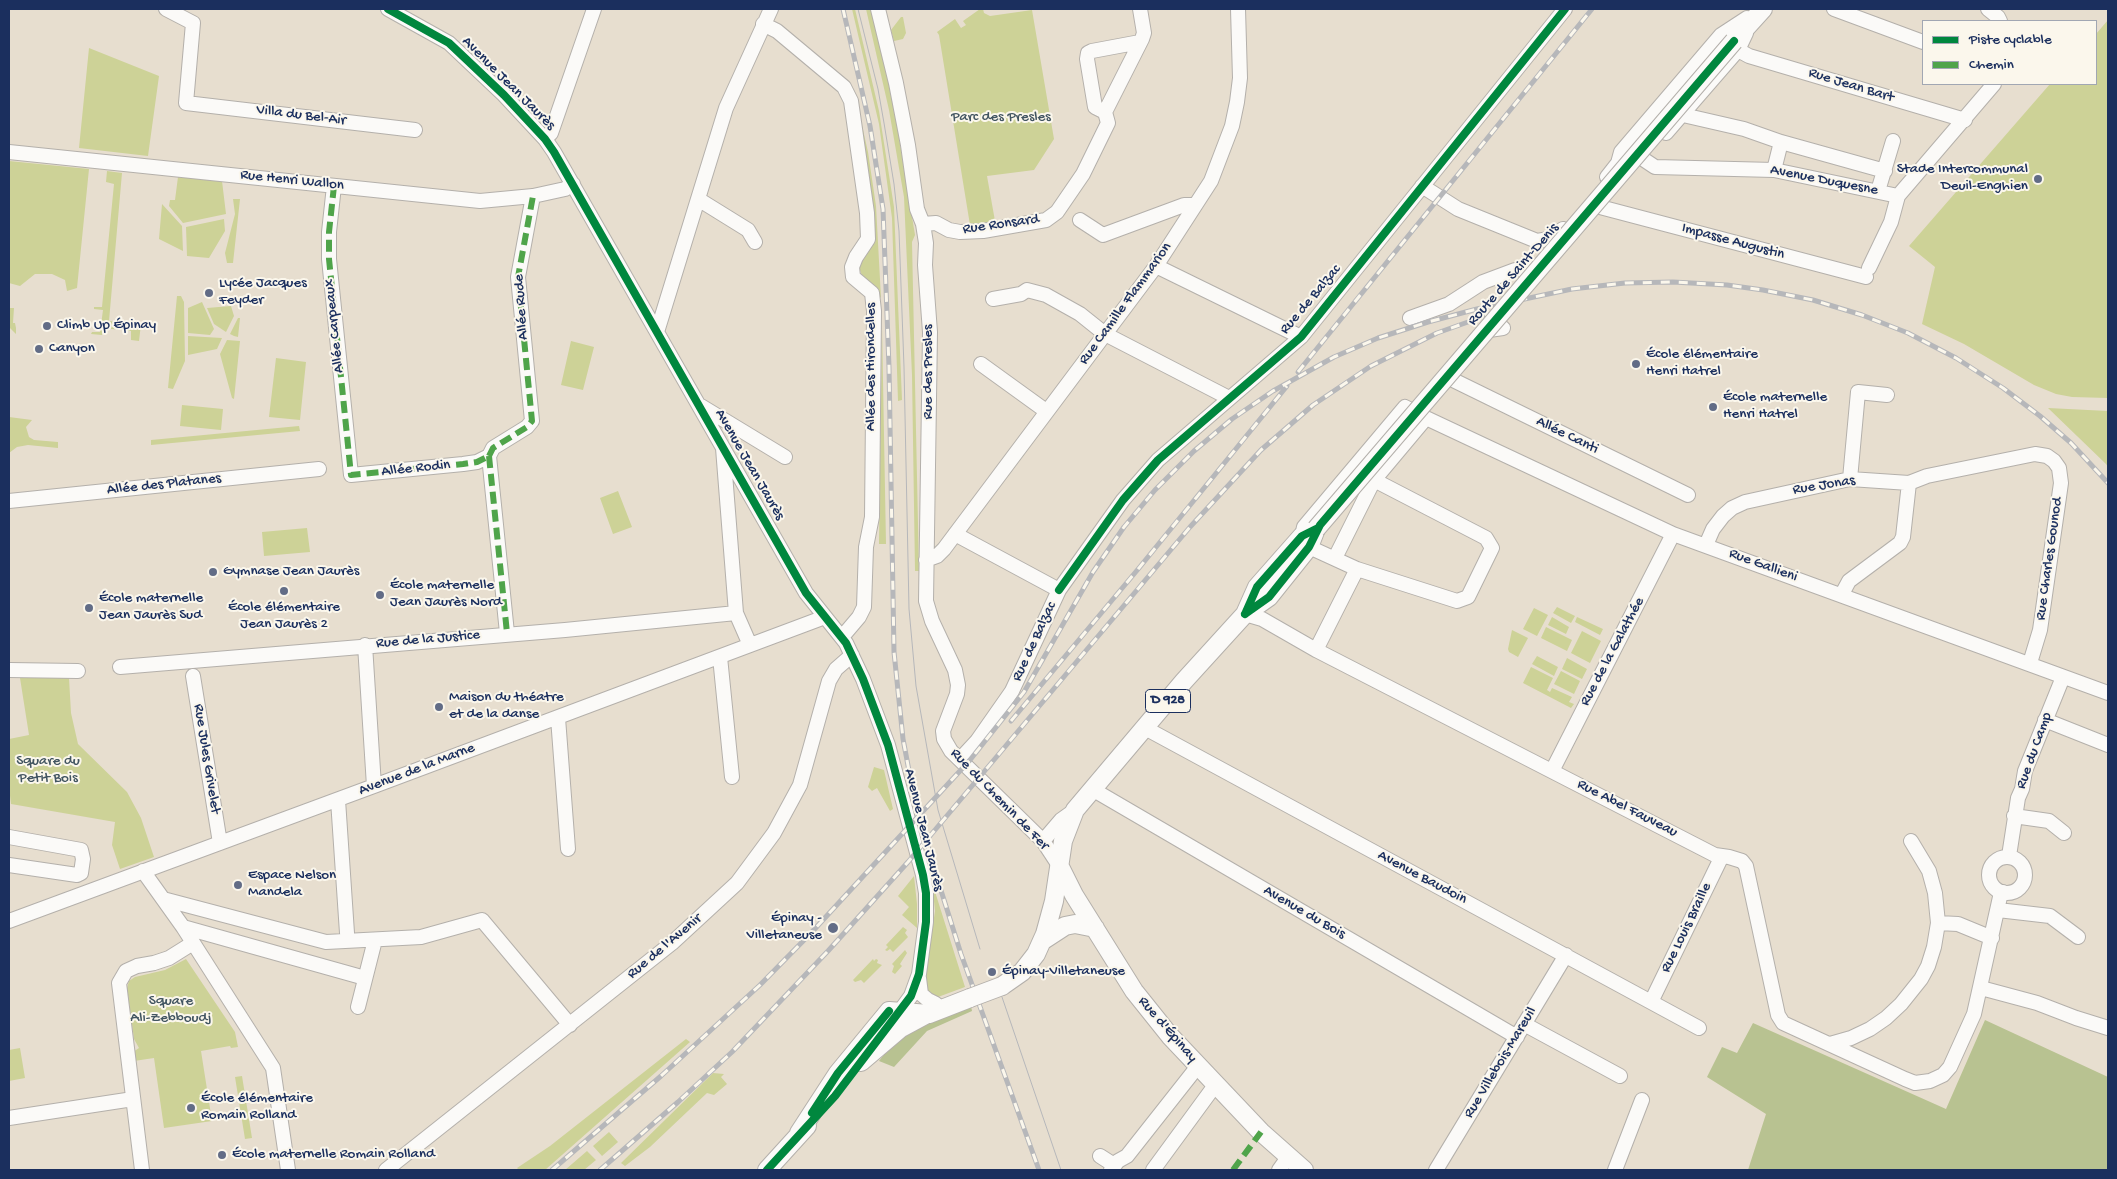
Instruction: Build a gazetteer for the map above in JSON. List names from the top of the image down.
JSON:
{
  "streets": {
    "main road": ["Route de Saint-Denis", "D 928", "Rue d'Épinay"],
    "street": [
      "Avenue Jean Jaurès",
      "Rue Jean Bart",
      "Villa du Bel-Air",
      "Rue Henri Wallon",
      "Avenue Duquesne",
      "Rue Ronsard",
      "Impasse Augustin",
      "Rue de Balzac",
      "Rue Camille Flammarion",
      "Allée Rude",
      "Allée Carpeaux",
      "Allée des Hirondelles",
      "Rue des Presles",
      "Allée Canti",
      "Allée Rodin",
      "Allée des Platanes",
      "Rue Jonas",
      "Rue Charles Gounod",
      "Rue Gallieni",
      "Rue de la Justice",
      "Rue de la Galathée",
      "Rue du Camp",
      "Rue Jules Grivelet",
      "Avenue de la Marne",
      "Rue du Chemin de Fer",
      "Rue Abel Fauveau",
      "Avenue Baudoin",
      "Avenue du Bois",
      "Rue Louis Braille",
      "Rue de l'Avenir",
      "Rue Villebois-Mareuil"
    ]
  },
  "crossings": [
    ["Avenue Jean Jaurès", "Rue Henri Wallon"],
    ["Avenue Jean Jaurès", "Allée des Hirondelles"],
    ["Avenue Jean Jaurès", "D 928"],
    ["Avenue Jean Jaurès", "Avenue de la Marne"],
    ["Avenue Jean Jaurès", "Rue de l'Avenir"],
    ["Rue Jean Bart", "Route de Saint-Denis"],
    ["Rue Henri Wallon", "Allée Rude"],
    ["Rue Henri Wallon", "Allée Carpeaux"],
    ["Avenue Duquesne", "Impasse Augustin"],
    ["Avenue Duquesne", "Route de Saint-Denis"],
    ["Rue Ronsard", "Rue des Presles"],
    ["Impasse Augustin", "Route de Saint-Denis"],
    ["Route de Saint-Denis", "Allée Canti"],
    ["Route de Saint-Denis", "Rue Gallieni"],
    ["Route de Saint-Denis", "D 928"],
    ["Route de Saint-Denis", "Rue du Chemin de Fer"],
    ["Route de Saint-Denis", "Rue Abel Fauveau"],
    ["Route de Saint-Denis", "Avenue Baudoin"],
    ["Route de Saint-Denis", "Avenue du Bois"],
    ["Route de Saint-Denis", "Rue d'Épinay"],
    ["Rue de Balzac", "Rue du Chemin de Fer"],
    ["Rue Camille Flammarion", "Rue des Presles"],
    ["Allée Rude", "Allée Rodin"],
    ["Allée Carpeaux", "Allée Rodin"],
    ["Rue des Presles", "Rue du Chemin de Fer"],
    ["Rue Jonas", "Rue Charles Gounod"],
    ["Rue Jonas", "Rue Gallieni"],
    ["Rue Charles Gounod", "Rue Gallieni"],
    ["Rue Gallieni", "Rue de la Galathée"],
    ["Rue Gallieni", "Rue du Camp"],
    ["Rue de la Galathée", "Rue Abel Fauveau"],
    ["D 928", "Rue du Chemin de Fer"],
    ["D 928", "Rue d'Épinay"],
    ["Rue Jules Grivelet", "Avenue de la Marne"],
    ["Rue du Chemin de Fer", "Rue d'Épinay"],
    ["Rue Abel Fauveau", "Rue Louis Braille"],
    ["Avenue Baudoin", "Rue Louis Braille"],
    ["Avenue Baudoin", "Rue Villebois-Mareuil"],
    ["Avenue du Bois", "Rue Villebois-Mareuil"]
  ],
  "parks": ["Parc des Presles", "Square du Petit Bois", "Square Ali-Zebboudj"],
  "places": [
    "Stade Intercommunal Deuil-Enghien",
    "Lycée Jacques Feyder",
    "Climb Up Épinay",
    "Canyon",
    "École élémentaire Henri Hatrel",
    "École maternelle Henri Hatrel",
    "Gymnase Jean Jaurès",
    "École élémentaire Jean Jaurès 2",
    "École maternelle Jean Jaurès Nord",
    "École maternelle Jean Jaurès Sud",
    "Maison du théatre et de la danse",
    "Espace Nelson Mandela",
    "Épinay - Villetaneuse",
    "Épinay-Villetaneuse",
    "École élémentaire Romain Rolland",
    "École maternelle Romain Rolland"
  ],
  "legend": ["Piste cyclable", "Chemin"]
}
